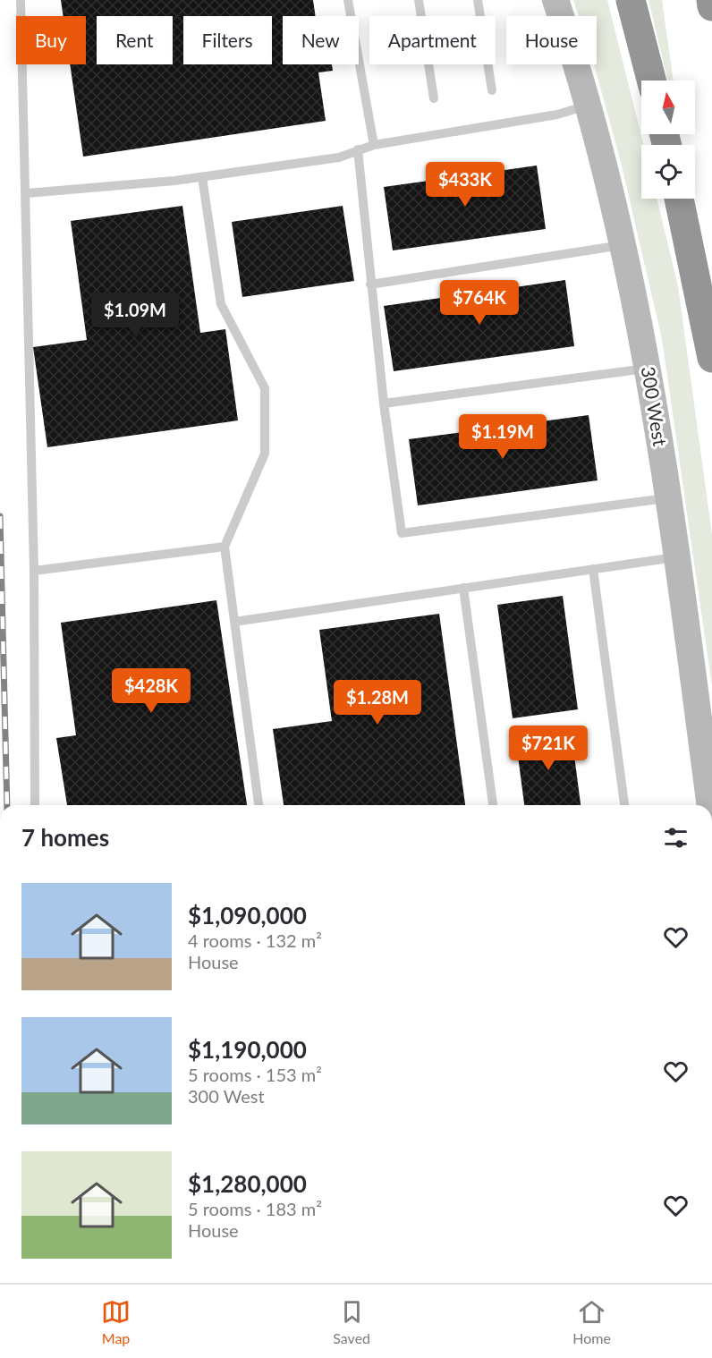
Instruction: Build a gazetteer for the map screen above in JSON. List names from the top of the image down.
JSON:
{
  "streets": {
    "street": ["300 West"]
  },
  "north": "top",
  "page": {
    "chip": [
      "Buy",
      "Rent",
      "Filters",
      "New",
      "Apartment",
      "House"
    ],
    "price": [
      "$433K",
      "$764K",
      "$1.09M",
      "$1.19M",
      "$428K",
      "$1.28M",
      "$721K"
    ],
    "heading": "7 homes",
    "list": [
      {
        "name": "$1,090,000",
        "note": "4 rooms · 132 m² · House"
      },
      {
        "name": "$1,190,000",
        "note": "5 rooms · 153 m² · 300 West"
      },
      {
        "name": "$1,280,000",
        "note": "5 rooms · 183 m² · House"
      }
    ],
    "tabs": ["Map", "Saved", "Home"]
  }
}
